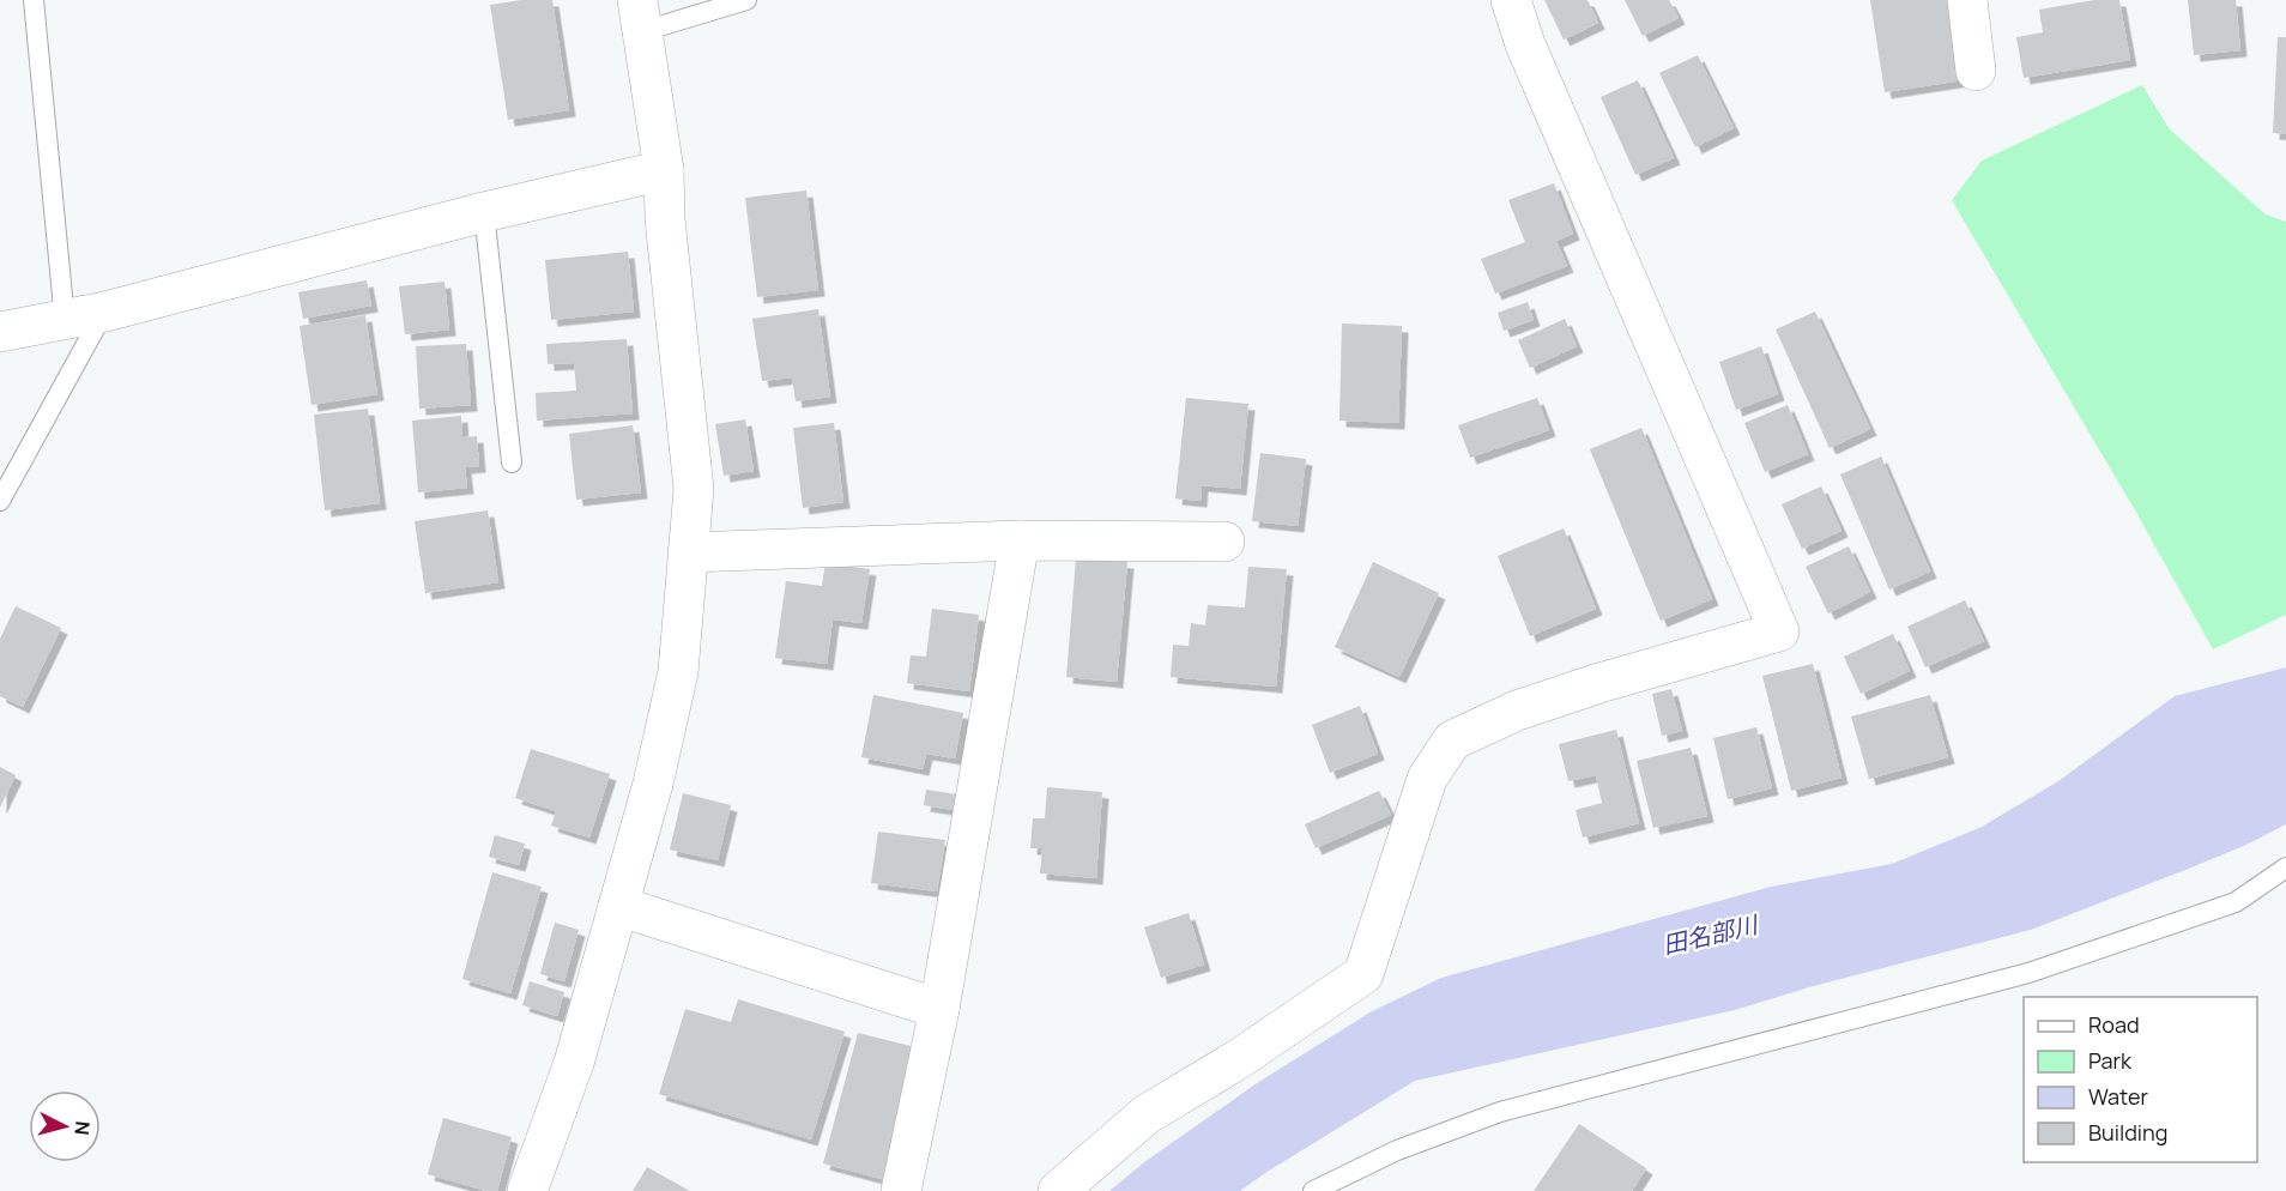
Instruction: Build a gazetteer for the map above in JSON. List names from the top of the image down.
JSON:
{
  "water": ["田名部川"],
  "legend": [
    "Road",
    "Park",
    "Water",
    "Building"
  ],
  "north": "right"
}
